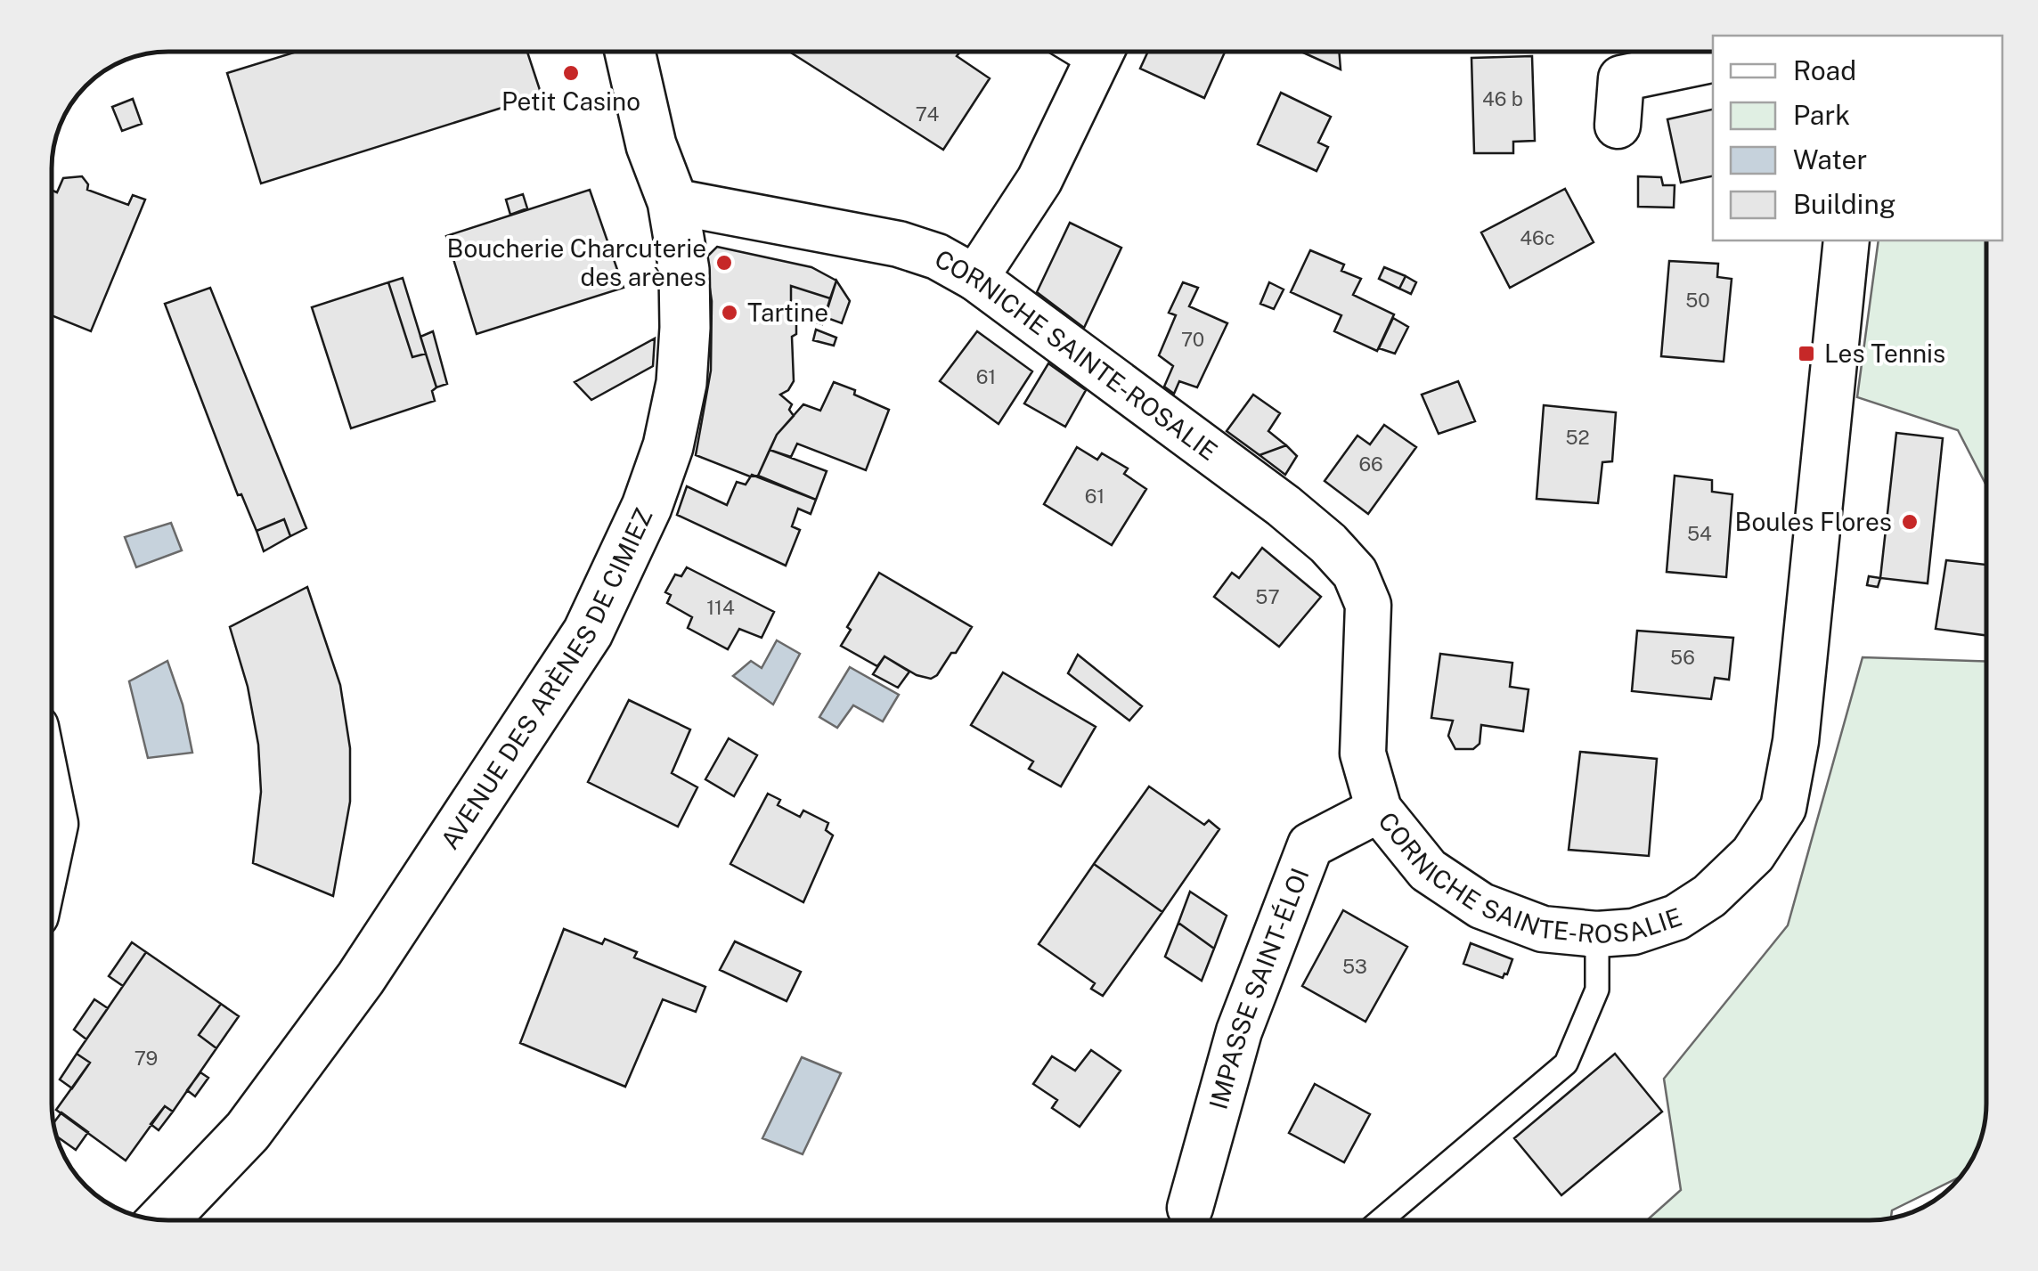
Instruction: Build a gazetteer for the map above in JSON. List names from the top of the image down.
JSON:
{
  "streets": {
    "street": ["CORNICHE SAINTE-ROSALIE", "AVENUE DES ARÈNES DE CIMIEZ", "IMPASSE SAINT-ÉLOI"]
  },
  "crossings": [
    ["CORNICHE SAINTE-ROSALIE", "AVENUE DES ARÈNES DE CIMIEZ"],
    ["CORNICHE SAINTE-ROSALIE", "IMPASSE SAINT-ÉLOI"]
  ],
  "places": {
    "other": [
      "Petit Casino",
      "Boucherie Charcuterie des arènes",
      "Tartine",
      "Boules Flores"
    ],
    "transit": ["Les Tennis"]
  },
  "house_numbers": [
    "46 b",
    "74",
    "46c",
    "50",
    "70",
    "61",
    "52",
    "66",
    "61",
    "54",
    "57",
    "114",
    "56",
    "53",
    "79"
  ],
  "legend": [
    "Road",
    "Park",
    "Water",
    "Building"
  ]
}
